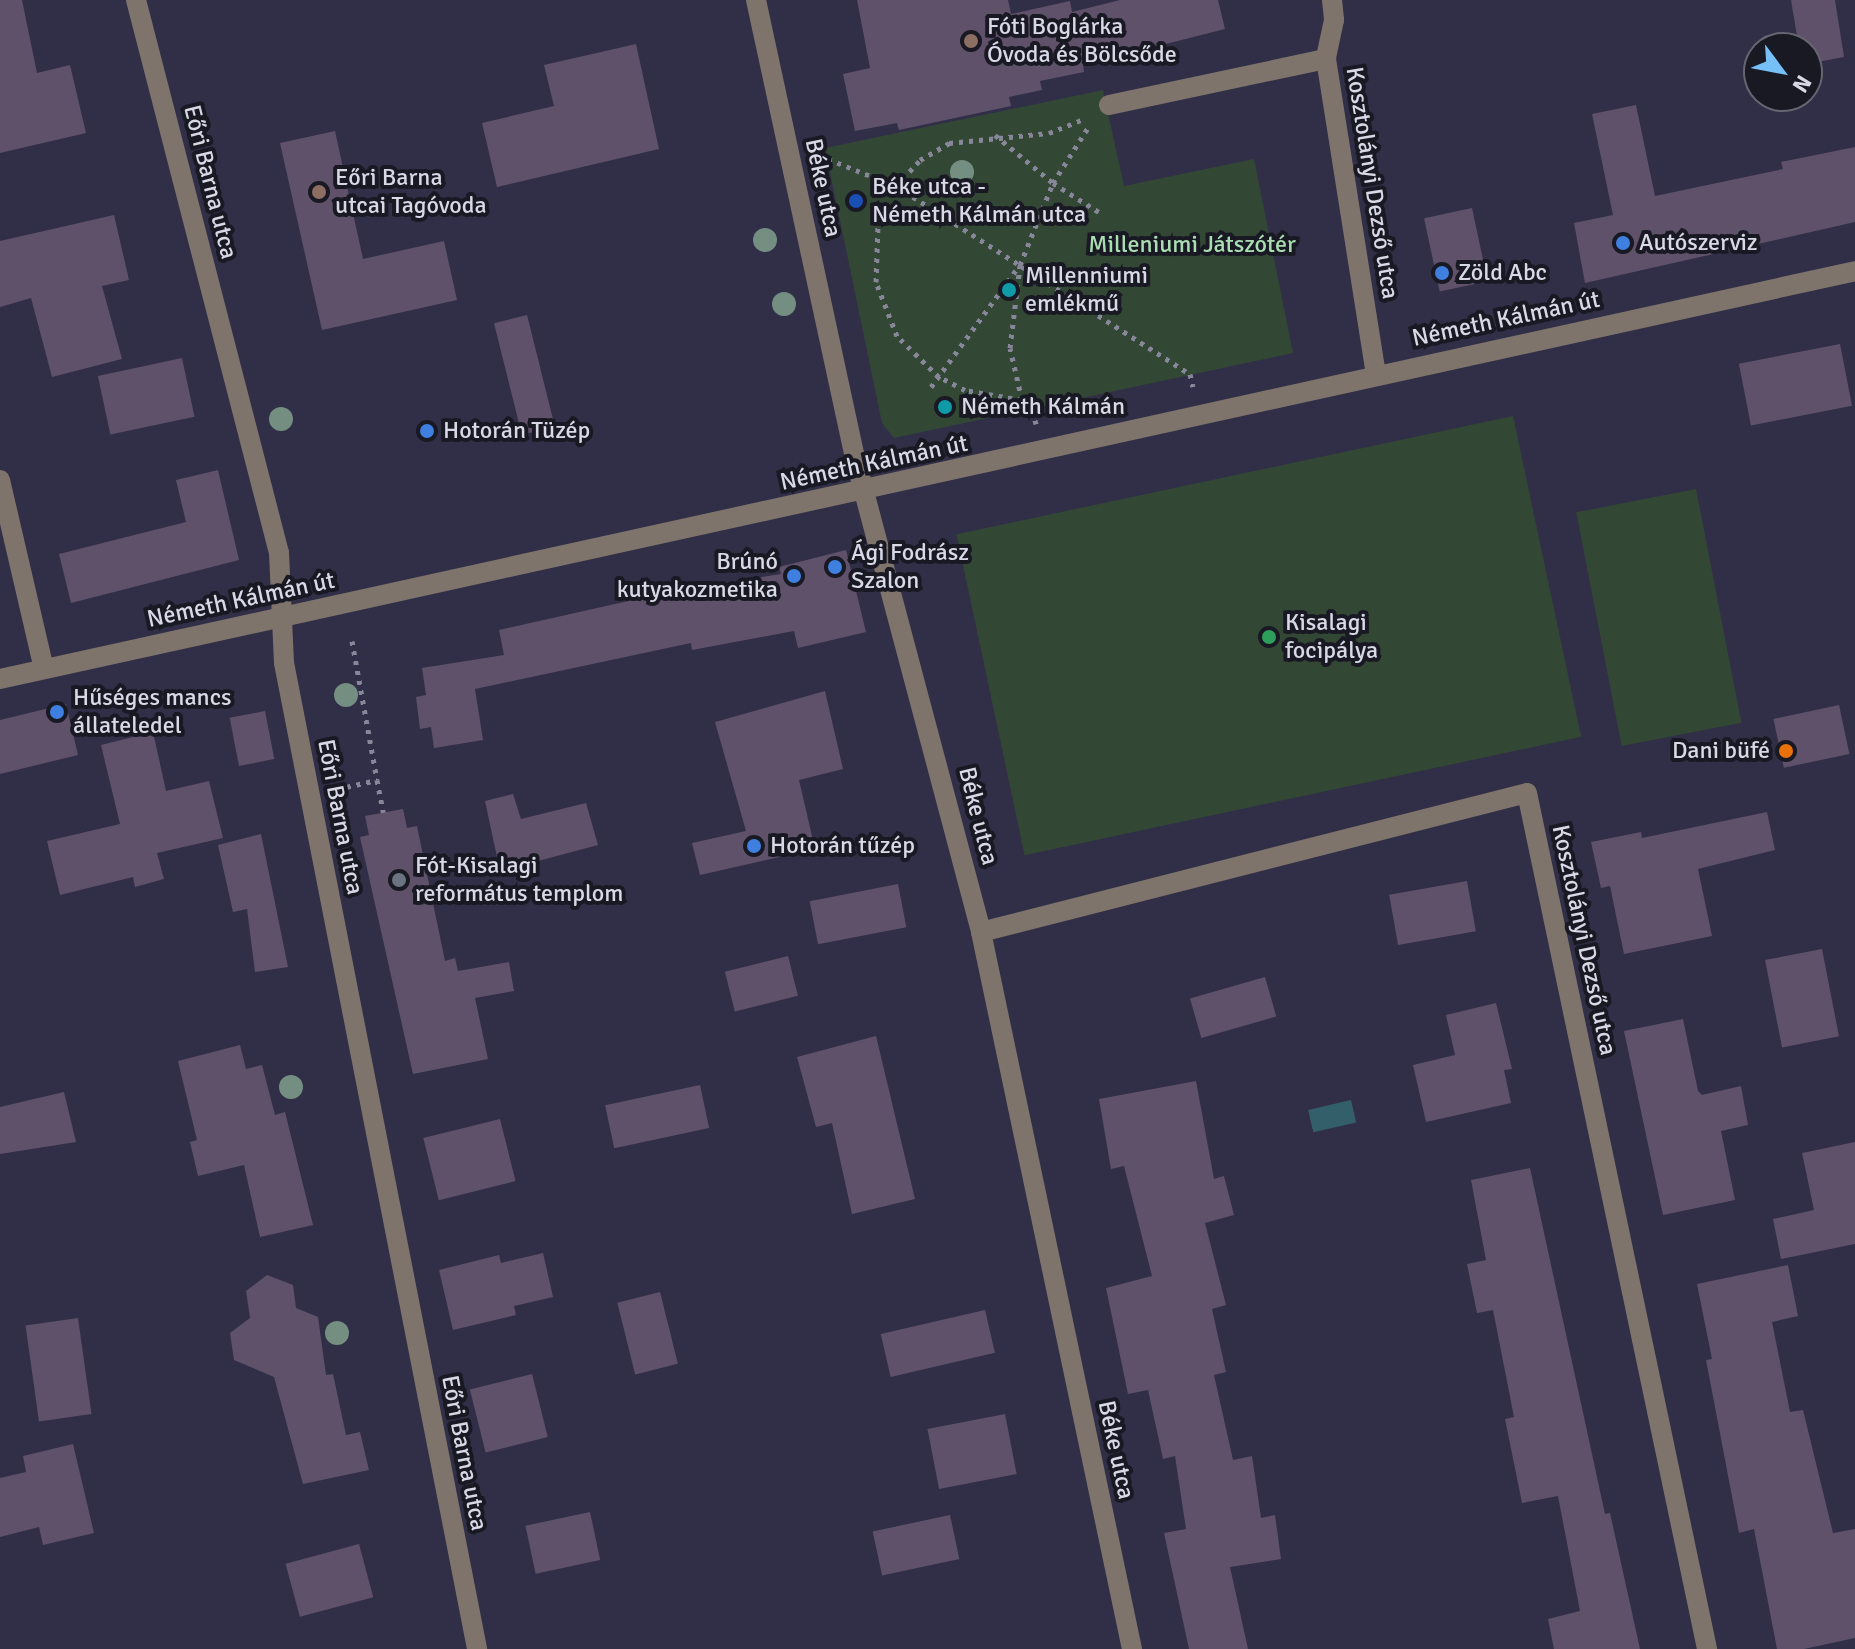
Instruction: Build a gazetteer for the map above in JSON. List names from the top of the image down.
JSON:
{
  "streets": {
    "street": [
      "Eőri Barna utca",
      "Kosztolányi Dezső utca",
      "Béke utca",
      "Németh Kálmán út"
    ]
  },
  "crossings": [
    ["Eőri Barna utca", "Németh Kálmán út"],
    ["Kosztolányi Dezső utca", "Béke utca"],
    ["Kosztolányi Dezső utca", "Németh Kálmán út"],
    ["Béke utca", "Németh Kálmán út"]
  ],
  "parks": ["Milleniumi Játszótér"],
  "places": [
    "Fóti Boglárka Óvoda és Bölcsőde",
    "Eőri Barna utcai Tagóvoda",
    "Béke utca - Németh Kálmán utca",
    "Autószerviz",
    "Zöld Abc",
    "Millenniumi emlékmű",
    "Németh Kálmán",
    "Hotorán Tüzép",
    "Ági Fodrász Szalon",
    "Brúnó kutyakozmetika",
    "Kisalagi focipálya",
    "Hűséges mancs állateledel",
    "Dani büfé",
    "Hotorán tűzép",
    "Fót-Kisalagi református templom"
  ],
  "north": "bottom right"
}
